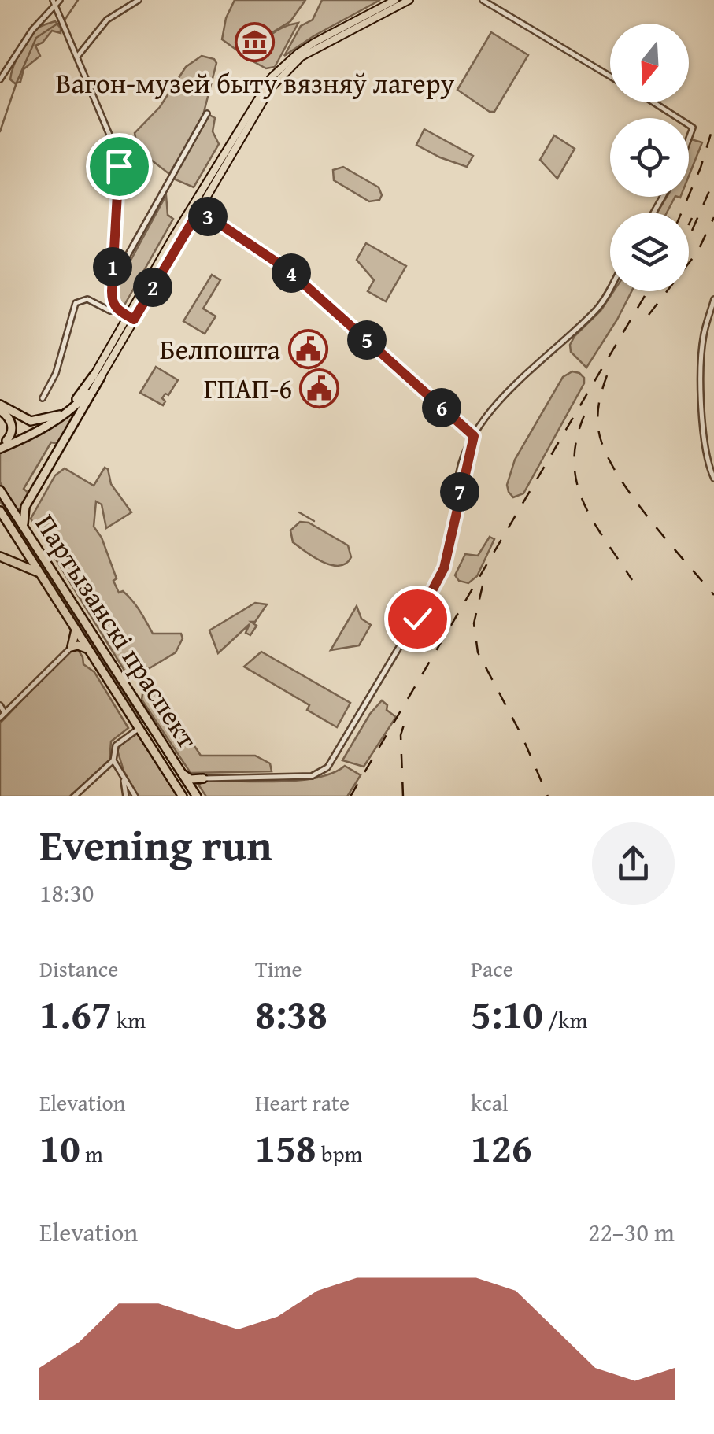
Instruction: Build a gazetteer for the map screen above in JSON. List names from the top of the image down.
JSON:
{
  "streets": {
    "highway": ["Партызанскі праспект"]
  },
  "places": {
    "museum": ["Вагон-музей быту вязняў лагеру"],
    "public building": ["Белпошта", "ГПАП-6"]
  },
  "north": "bottom",
  "page": {
    "pins": [
      "3",
      "1",
      "4",
      "2",
      "5",
      "6",
      "7"
    ],
    "heading": ["Evening run", "18:30"],
    "stats": [
      ["Distance", "1.67 km"],
      ["Time", "8:38"],
      ["Pace", "5:10 /km"],
      ["Elevation", "10 m"],
      ["Heart rate", "158 bpm"],
      ["kcal", "126"]
    ],
    "chart": ["Elevation", "22–30 m"]
  }
}
